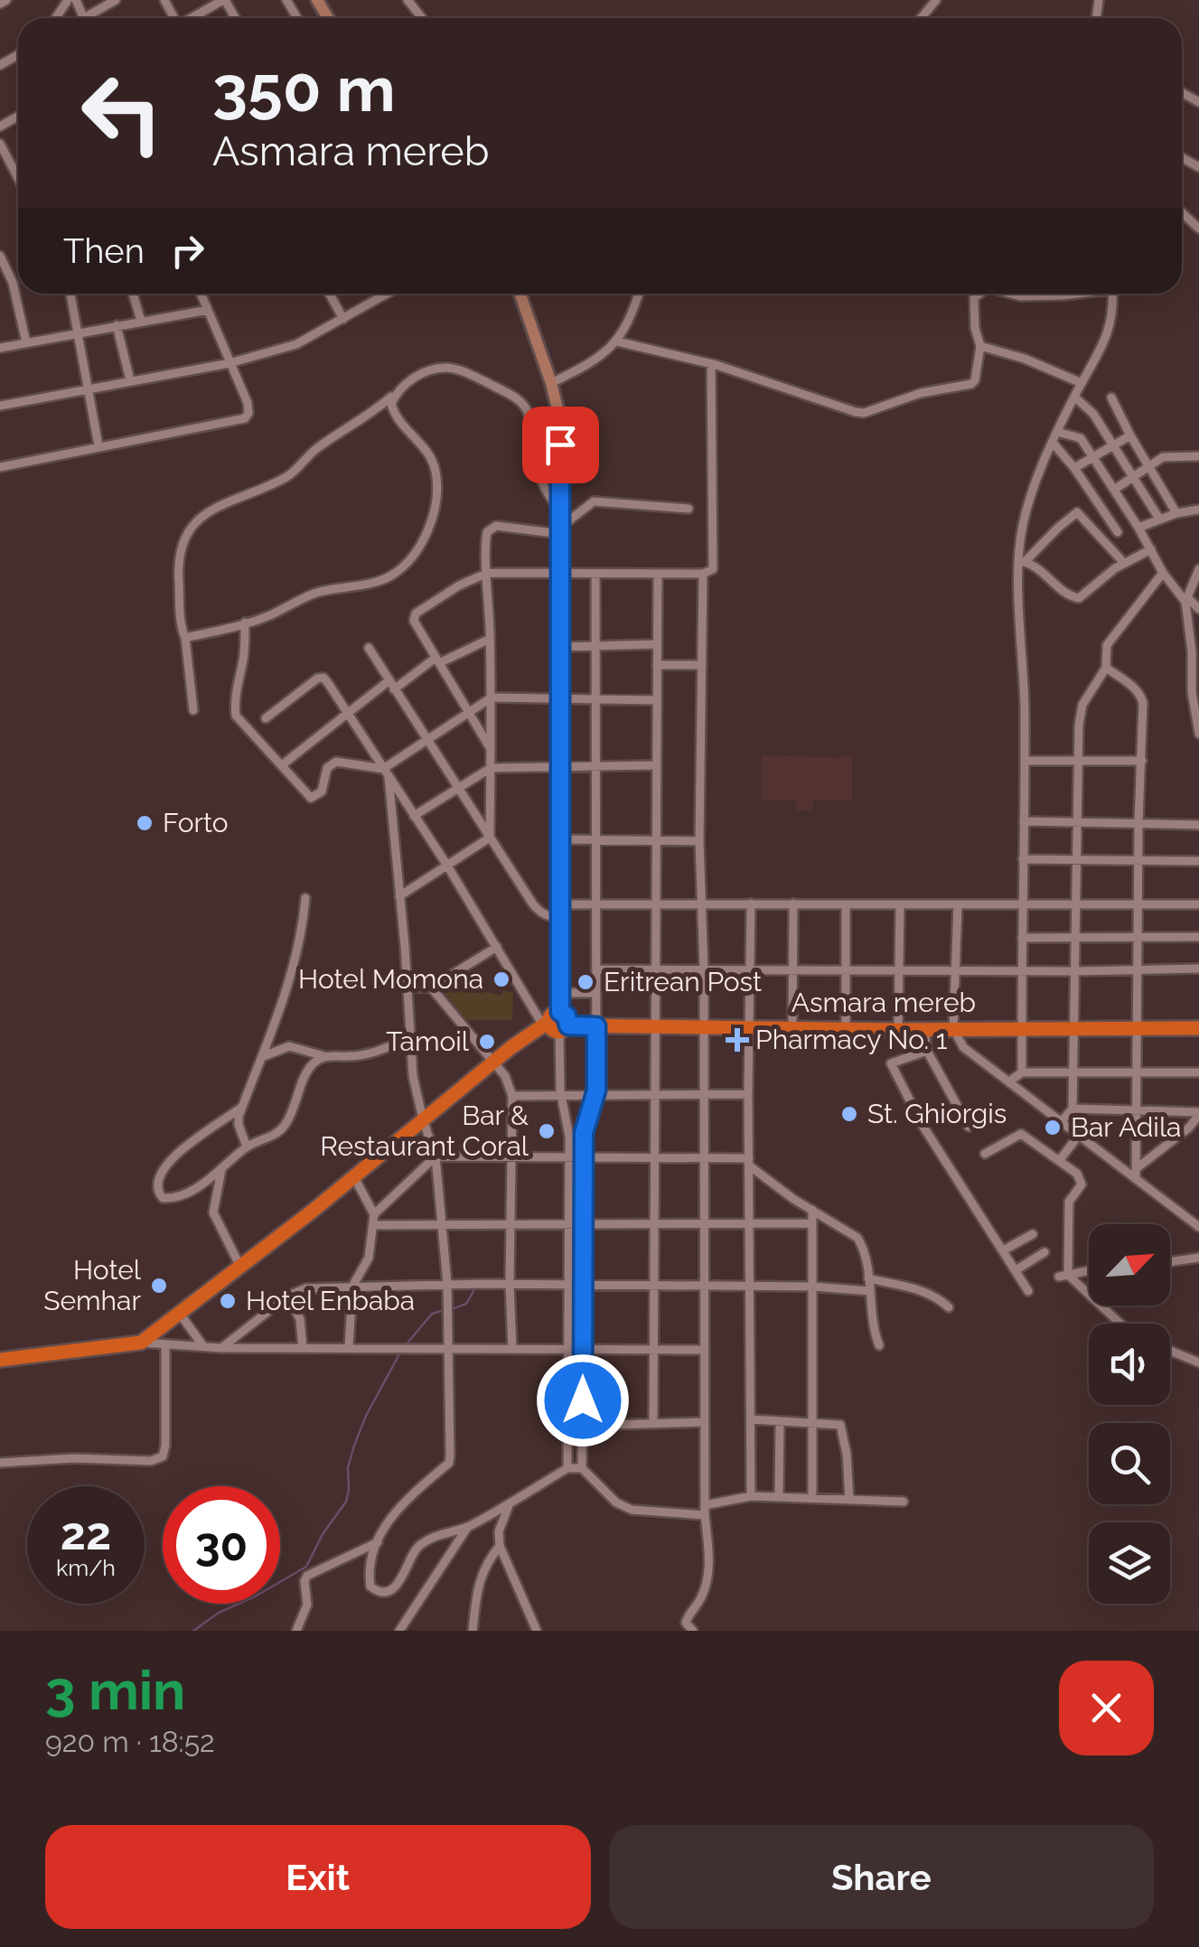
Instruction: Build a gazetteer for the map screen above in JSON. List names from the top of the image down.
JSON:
{
  "streets": {
    "highway": ["Asmara mereb"]
  },
  "places": {
    "other": [
      "Forto",
      "Hotel Momona",
      "Eritrean Post",
      "Tamoil",
      "St. Ghiorgis",
      "Bar Adila",
      "Bar & Restaurant Coral",
      "Hotel Semhar",
      "Hotel Enbaba"
    ],
    "health": ["Pharmacy No. 1"]
  },
  "north": "top right",
  "page": {
    "turn": ["350 m", "Asmara mereb"],
    "then": "Then",
    "speed": "22 km/h",
    "limit": "30",
    "heading": ["3 min", "920 m · 18:52"],
    "buttons": ["Exit", "Share"]
  }
}
